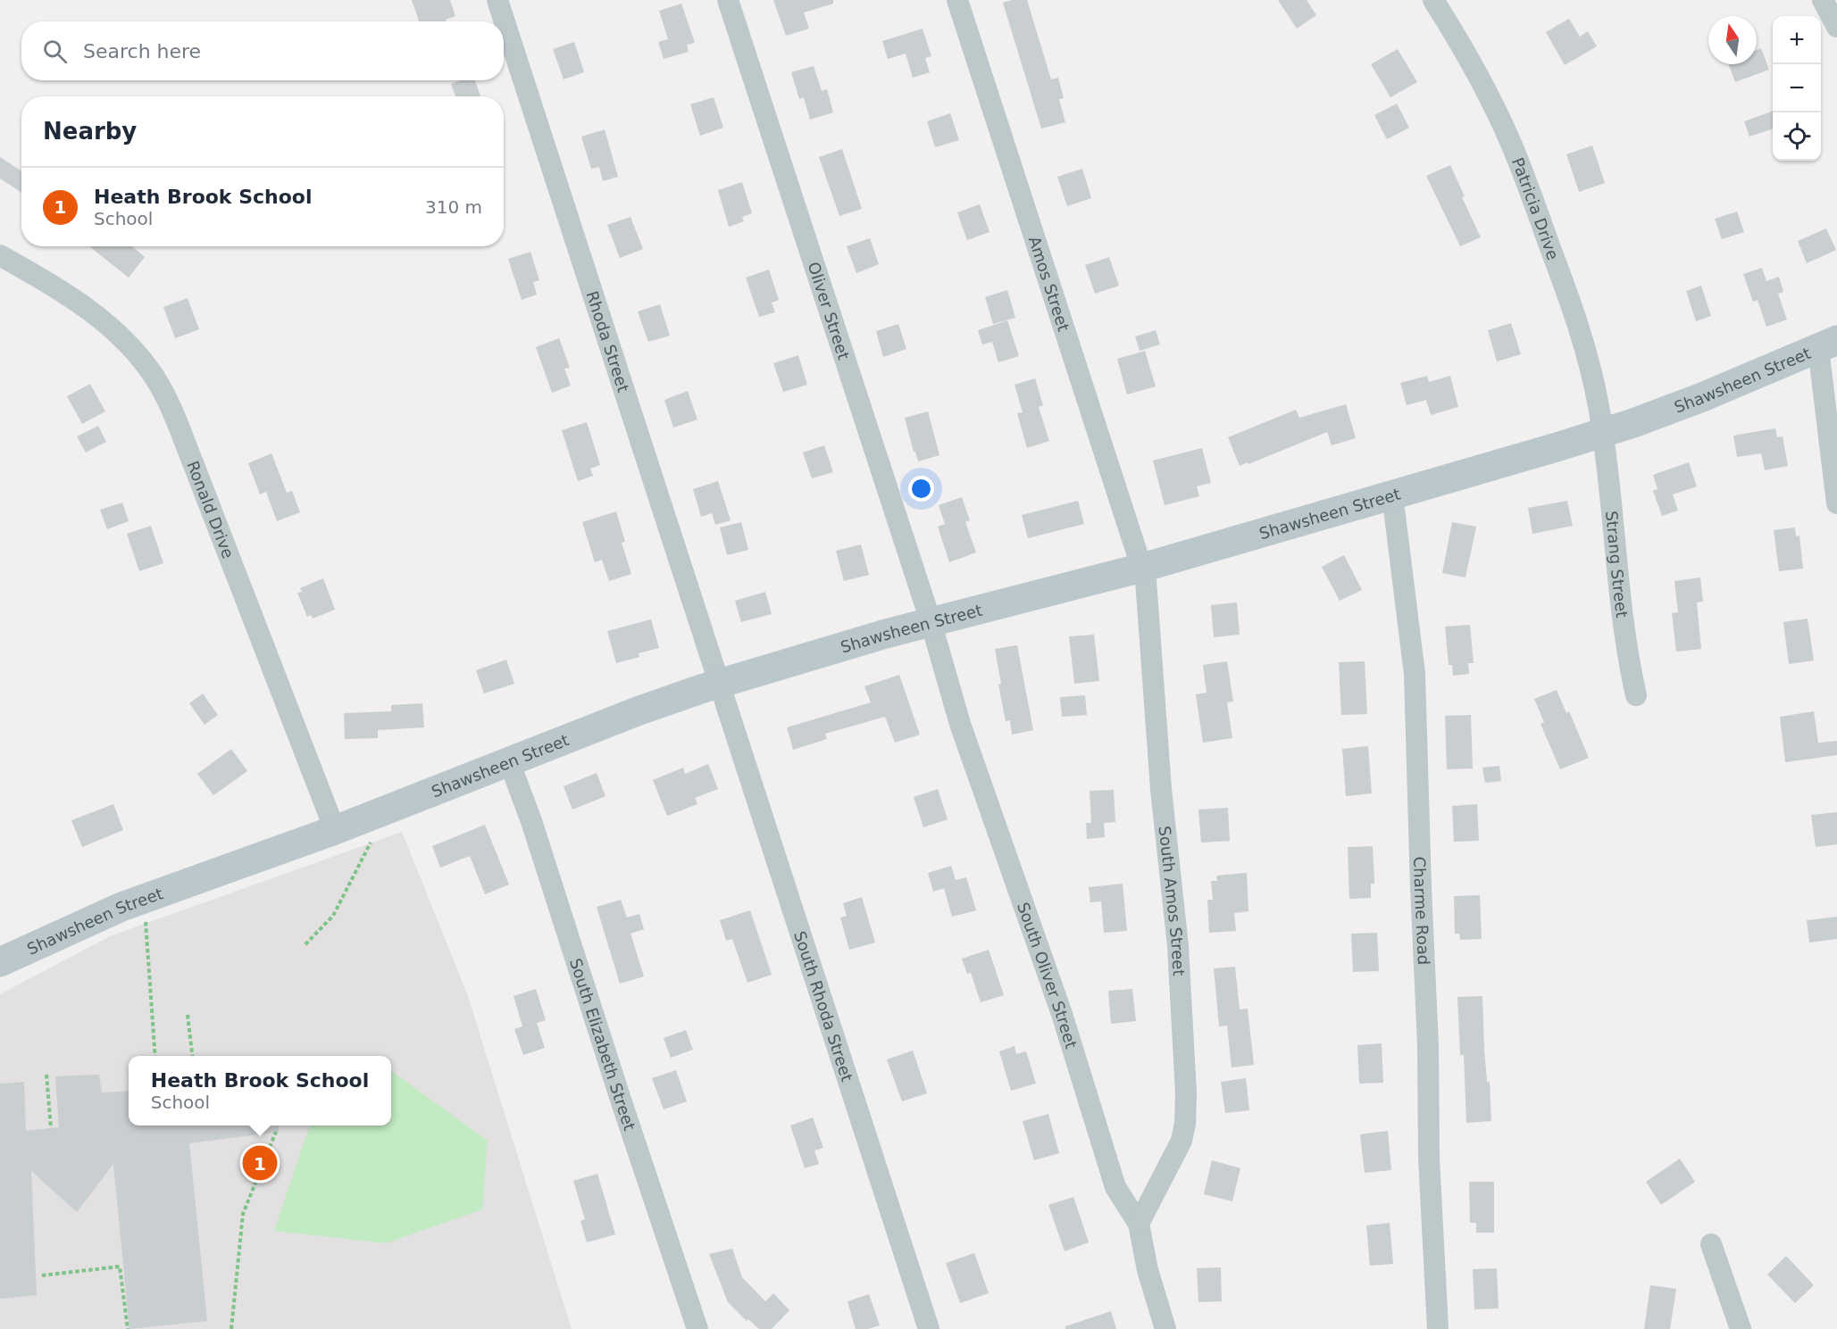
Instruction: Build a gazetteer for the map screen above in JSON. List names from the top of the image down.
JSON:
{
  "streets": {
    "main road": ["Shawsheen Street"],
    "street": [
      "Patricia Drive",
      "Amos Street",
      "Oliver Street",
      "Rhoda Street",
      "Ronald Drive",
      "Strang Street",
      "South Amos Street",
      "Charme Road",
      "South Oliver Street",
      "South Rhoda Street",
      "South Elizabeth Street"
    ]
  },
  "crossings": [
    ["Patricia Drive", "Shawsheen Street"],
    ["Patricia Drive", "Strang Street"],
    ["Amos Street", "Shawsheen Street"],
    ["Amos Street", "South Amos Street"],
    ["Oliver Street", "Shawsheen Street"],
    ["Oliver Street", "South Oliver Street"],
    ["Rhoda Street", "Shawsheen Street"],
    ["Rhoda Street", "South Rhoda Street"],
    ["Shawsheen Street", "Ronald Drive"],
    ["Shawsheen Street", "Strang Street"],
    ["Shawsheen Street", "South Amos Street"],
    ["Shawsheen Street", "Charme Road"],
    ["Shawsheen Street", "South Oliver Street"],
    ["Shawsheen Street", "South Rhoda Street"],
    ["Shawsheen Street", "South Elizabeth Street"],
    ["South Amos Street", "South Oliver Street"]
  ],
  "north": "top",
  "page": {
    "map_buttons": ["+", "−"],
    "search": "Search here",
    "heading": "Nearby",
    "list": [
      {
        "mark": "1",
        "name": "Heath Brook School",
        "note": "School",
        "value": "310 m"
      }
    ],
    "popup": ["Heath Brook School", "School"],
    "pins": "1"
  }
}
